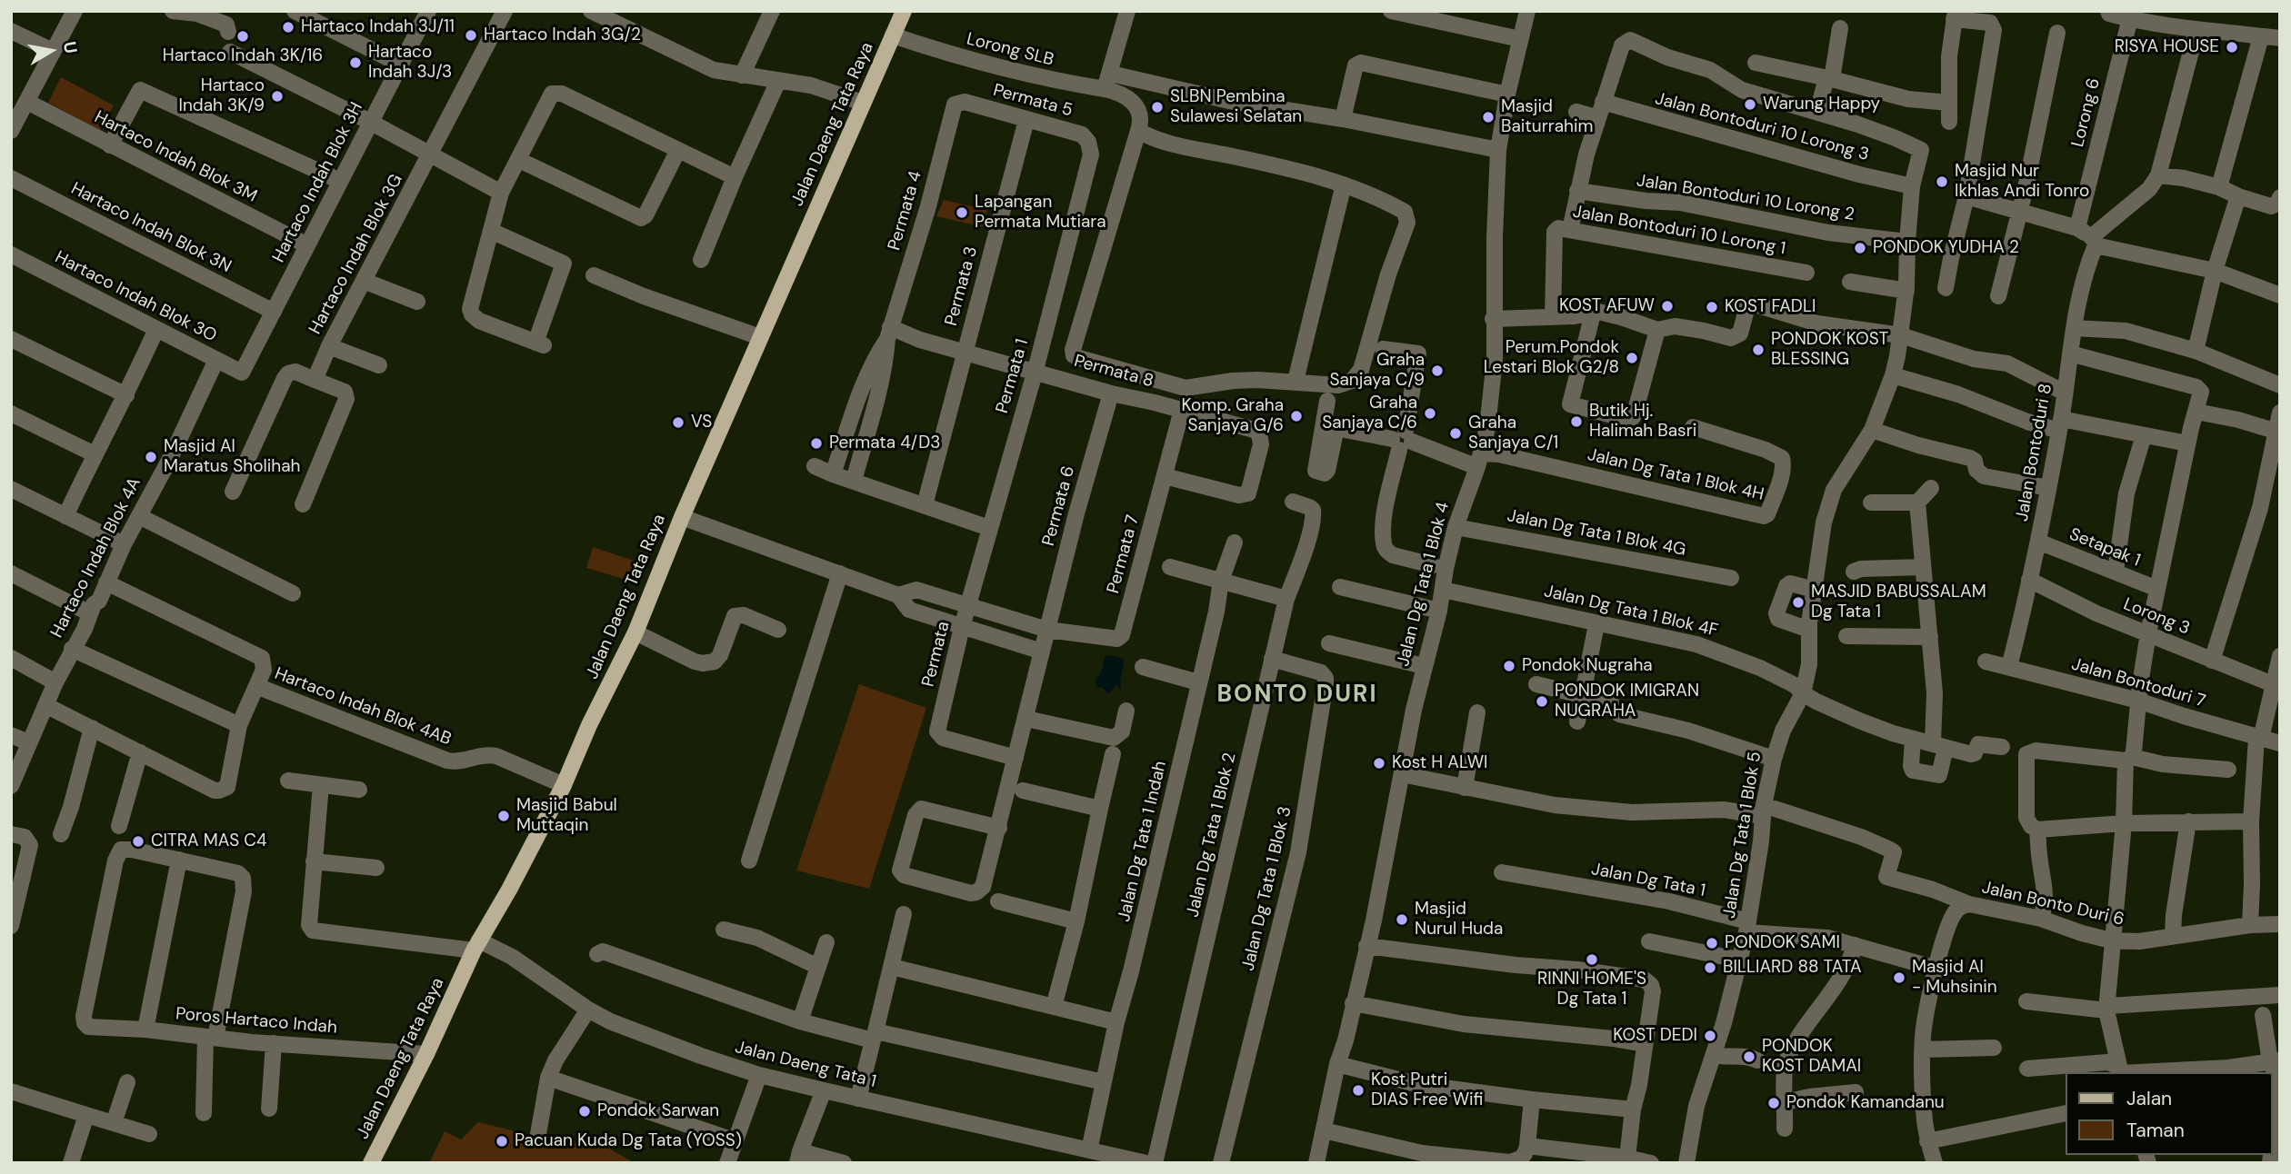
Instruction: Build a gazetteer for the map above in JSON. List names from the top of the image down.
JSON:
{
  "streets": {
    "main road": ["Jalan Daeng Tata Raya"],
    "street": [
      "Lorong SLB",
      "Permata 5",
      "Lorong 6",
      "Jalan Bontoduri 10 Lorong 3",
      "Hartaco Indah Blok 3M",
      "Hartaco Indah Blok 3H",
      "Jalan Bontoduri 10 Lorong 2",
      "Permata 4",
      "Hartaco Indah Blok 3N",
      "Jalan Bontoduri 10 Lorong 1",
      "Hartaco Indah Blok 3G",
      "Permata 3",
      "Hartaco Indah Blok 3O",
      "Permata 8",
      "Permata 1",
      "Jalan Bontoduri 8",
      "Jalan Dg Tata 1 Blok 4H",
      "Permata 6",
      "Jalan Dg Tata 1 Blok 4G",
      "Setapak 1",
      "Permata 7",
      "Hartaco Indah Blok 4A",
      "Jalan Dg Tata 1 Blok 4",
      "Jalan Dg Tata 1 Blok 4F",
      "Lorong 3",
      "Permata",
      "Jalan Bontoduri 7",
      "Hartaco Indah Blok 4AB",
      "Jalan Dg Tata 1 Blok 2",
      "Jalan Dg Tata 1 Blok 5",
      "Jalan Dg Tata 1 Indah",
      "Jalan Dg Tata 1",
      "Jalan Dg Tata 1 Blok 3",
      "Jalan Bonto Duri 6",
      "Poros Hartaco Indah",
      "Jalan Daeng Tata 1"
    ]
  },
  "crossings": [
    ["Lorong SLB", "Jalan Daeng Tata Raya"],
    ["Permata 5", "Permata 4"],
    ["Permata 5", "Permata 3"],
    ["Permata 5", "Permata 1"],
    ["Lorong 6", "Jalan Bontoduri 8"],
    ["Jalan Daeng Tata Raya", "Hartaco Indah Blok 4AB"],
    ["Jalan Daeng Tata Raya", "Poros Hartaco Indah"],
    ["Jalan Daeng Tata Raya", "Jalan Daeng Tata 1"],
    ["Jalan Bontoduri 10 Lorong 3", "Jalan Dg Tata 1 Blok 5"],
    ["Hartaco Indah Blok 3M", "Hartaco Indah Blok 3H"],
    ["Hartaco Indah Blok 3H", "Hartaco Indah Blok 3N"],
    ["Hartaco Indah Blok 3H", "Hartaco Indah Blok 3O"],
    ["Jalan Bontoduri 10 Lorong 2", "Jalan Dg Tata 1 Blok 5"],
    ["Hartaco Indah Blok 3O", "Hartaco Indah Blok 4A"],
    ["Permata 8", "Permata 1"],
    ["Permata 8", "Permata 6"],
    ["Permata 8", "Permata 7"],
    ["Permata 1", "Permata"],
    ["Jalan Bontoduri 8", "Setapak 1"],
    ["Jalan Bontoduri 8", "Lorong 3"],
    ["Jalan Bontoduri 8", "Jalan Bontoduri 7"],
    ["Jalan Dg Tata 1 Blok 4H", "Jalan Dg Tata 1 Blok 4"],
    ["Permata 6", "Permata 7"],
    ["Permata 6", "Permata"],
    ["Jalan Dg Tata 1 Blok 4G", "Jalan Dg Tata 1 Blok 4"],
    ["Permata 7", "Permata"],
    ["Jalan Dg Tata 1 Blok 4", "Jalan Dg Tata 1 Blok 4F"],
    ["Jalan Dg Tata 1 Blok 4F", "Jalan Dg Tata 1 Blok 5"],
    ["Jalan Dg Tata 1 Blok 2", "Jalan Dg Tata 1 Blok 3"],
    ["Jalan Dg Tata 1 Blok 5", "Jalan Dg Tata 1"],
    ["Jalan Dg Tata 1 Blok 5", "Jalan Bonto Duri 6"],
    ["Jalan Dg Tata 1 Indah", "Jalan Daeng Tata 1"],
    ["Jalan Dg Tata 1", "Jalan Bonto Duri 6"]
  ],
  "districts": ["BONTO DURI"],
  "places": [
    "Hartaco Indah 3J/11",
    "Hartaco Indah 3G/2",
    "Hartaco Indah 3K/16",
    "RISYA HOUSE",
    "Hartaco Indah 3J/3",
    "Hartaco Indah 3K/9",
    "Warung Happy",
    "SLBN Pembina Sulawesi Selatan",
    "Masjid Baiturrahim",
    "Masjid Nur Ikhlas Andi Tonro",
    "Lapangan Permata Mutiara",
    "PONDOK YUDHA 2",
    "KOST AFUW",
    "KOST FADLI",
    "PONDOK KOST BLESSING",
    "Perum.Pondok Lestari Blok G2/8",
    "Graha Sanjaya C/9",
    "Graha Sanjaya C/6",
    "Komp. Graha Sanjaya G/6",
    "Butik Hj. Halimah Basri",
    "VS",
    "Graha Sanjaya C/1",
    "Permata 4/D3",
    "Masjid Al Maratus Sholihah",
    "MASJID BABUSSALAM Dg Tata 1",
    "Pondok Nugraha",
    "PONDOK IMIGRAN NUGRAHA",
    "Kost H ALWI",
    "Masjid Babul Muttaqin",
    "CITRA MAS C4",
    "Masjid Nurul Huda",
    "PONDOK SAMI",
    "RINNI HOME'S Dg Tata 1",
    "BILLIARD 88 TATA",
    "Masjid Al - Muhsinin",
    "KOST DEDI",
    "PONDOK KOST DAMAI",
    "Kost Putri DIAS Free Wifi",
    "Pondok Kamandanu",
    "Pondok Sarwan",
    "Pacuan Kuda Dg Tata (YOSS)"
  ],
  "legend": ["Jalan", "Taman"],
  "north": "right"
}
